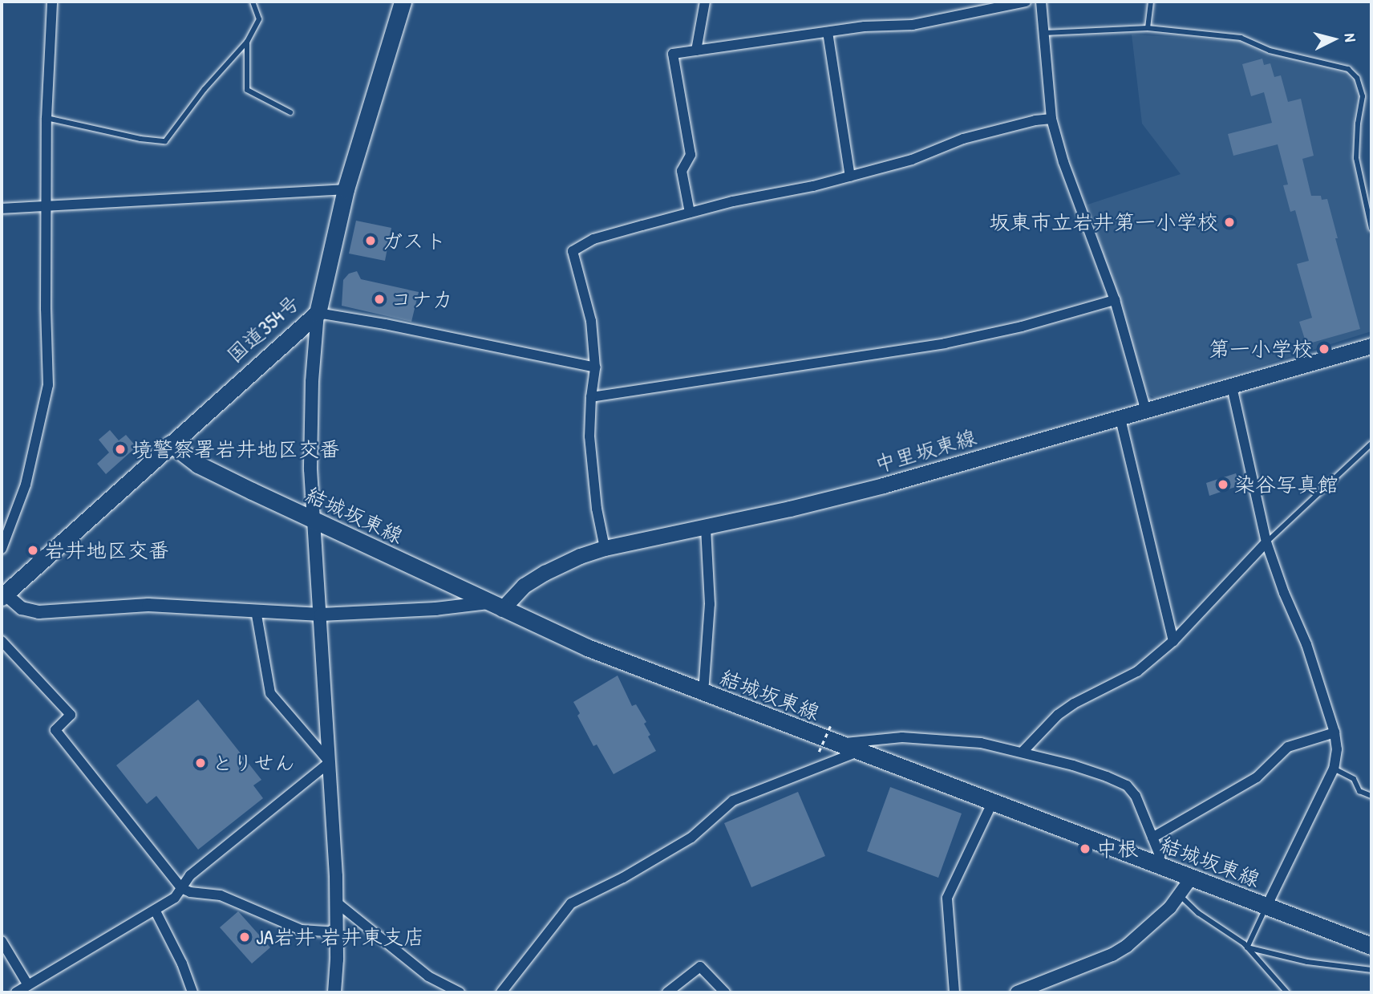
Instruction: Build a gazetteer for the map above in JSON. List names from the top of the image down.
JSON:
{
  "streets": {
    "main road": ["国道354号", "中里坂東線", "結城坂東線"]
  },
  "crossings": [
    ["国道354号", "結城坂東線"],
    ["中里坂東線", "結城坂東線"]
  ],
  "places": [
    "坂東市立岩井第一小学校",
    "ガスト",
    "コナカ",
    "第一小学校",
    "境警察署岩井地区交番",
    "染谷写真館",
    "岩井地区交番",
    "とりせん",
    "中根",
    "JA岩井 岩井東支店"
  ],
  "north": "right"
}
